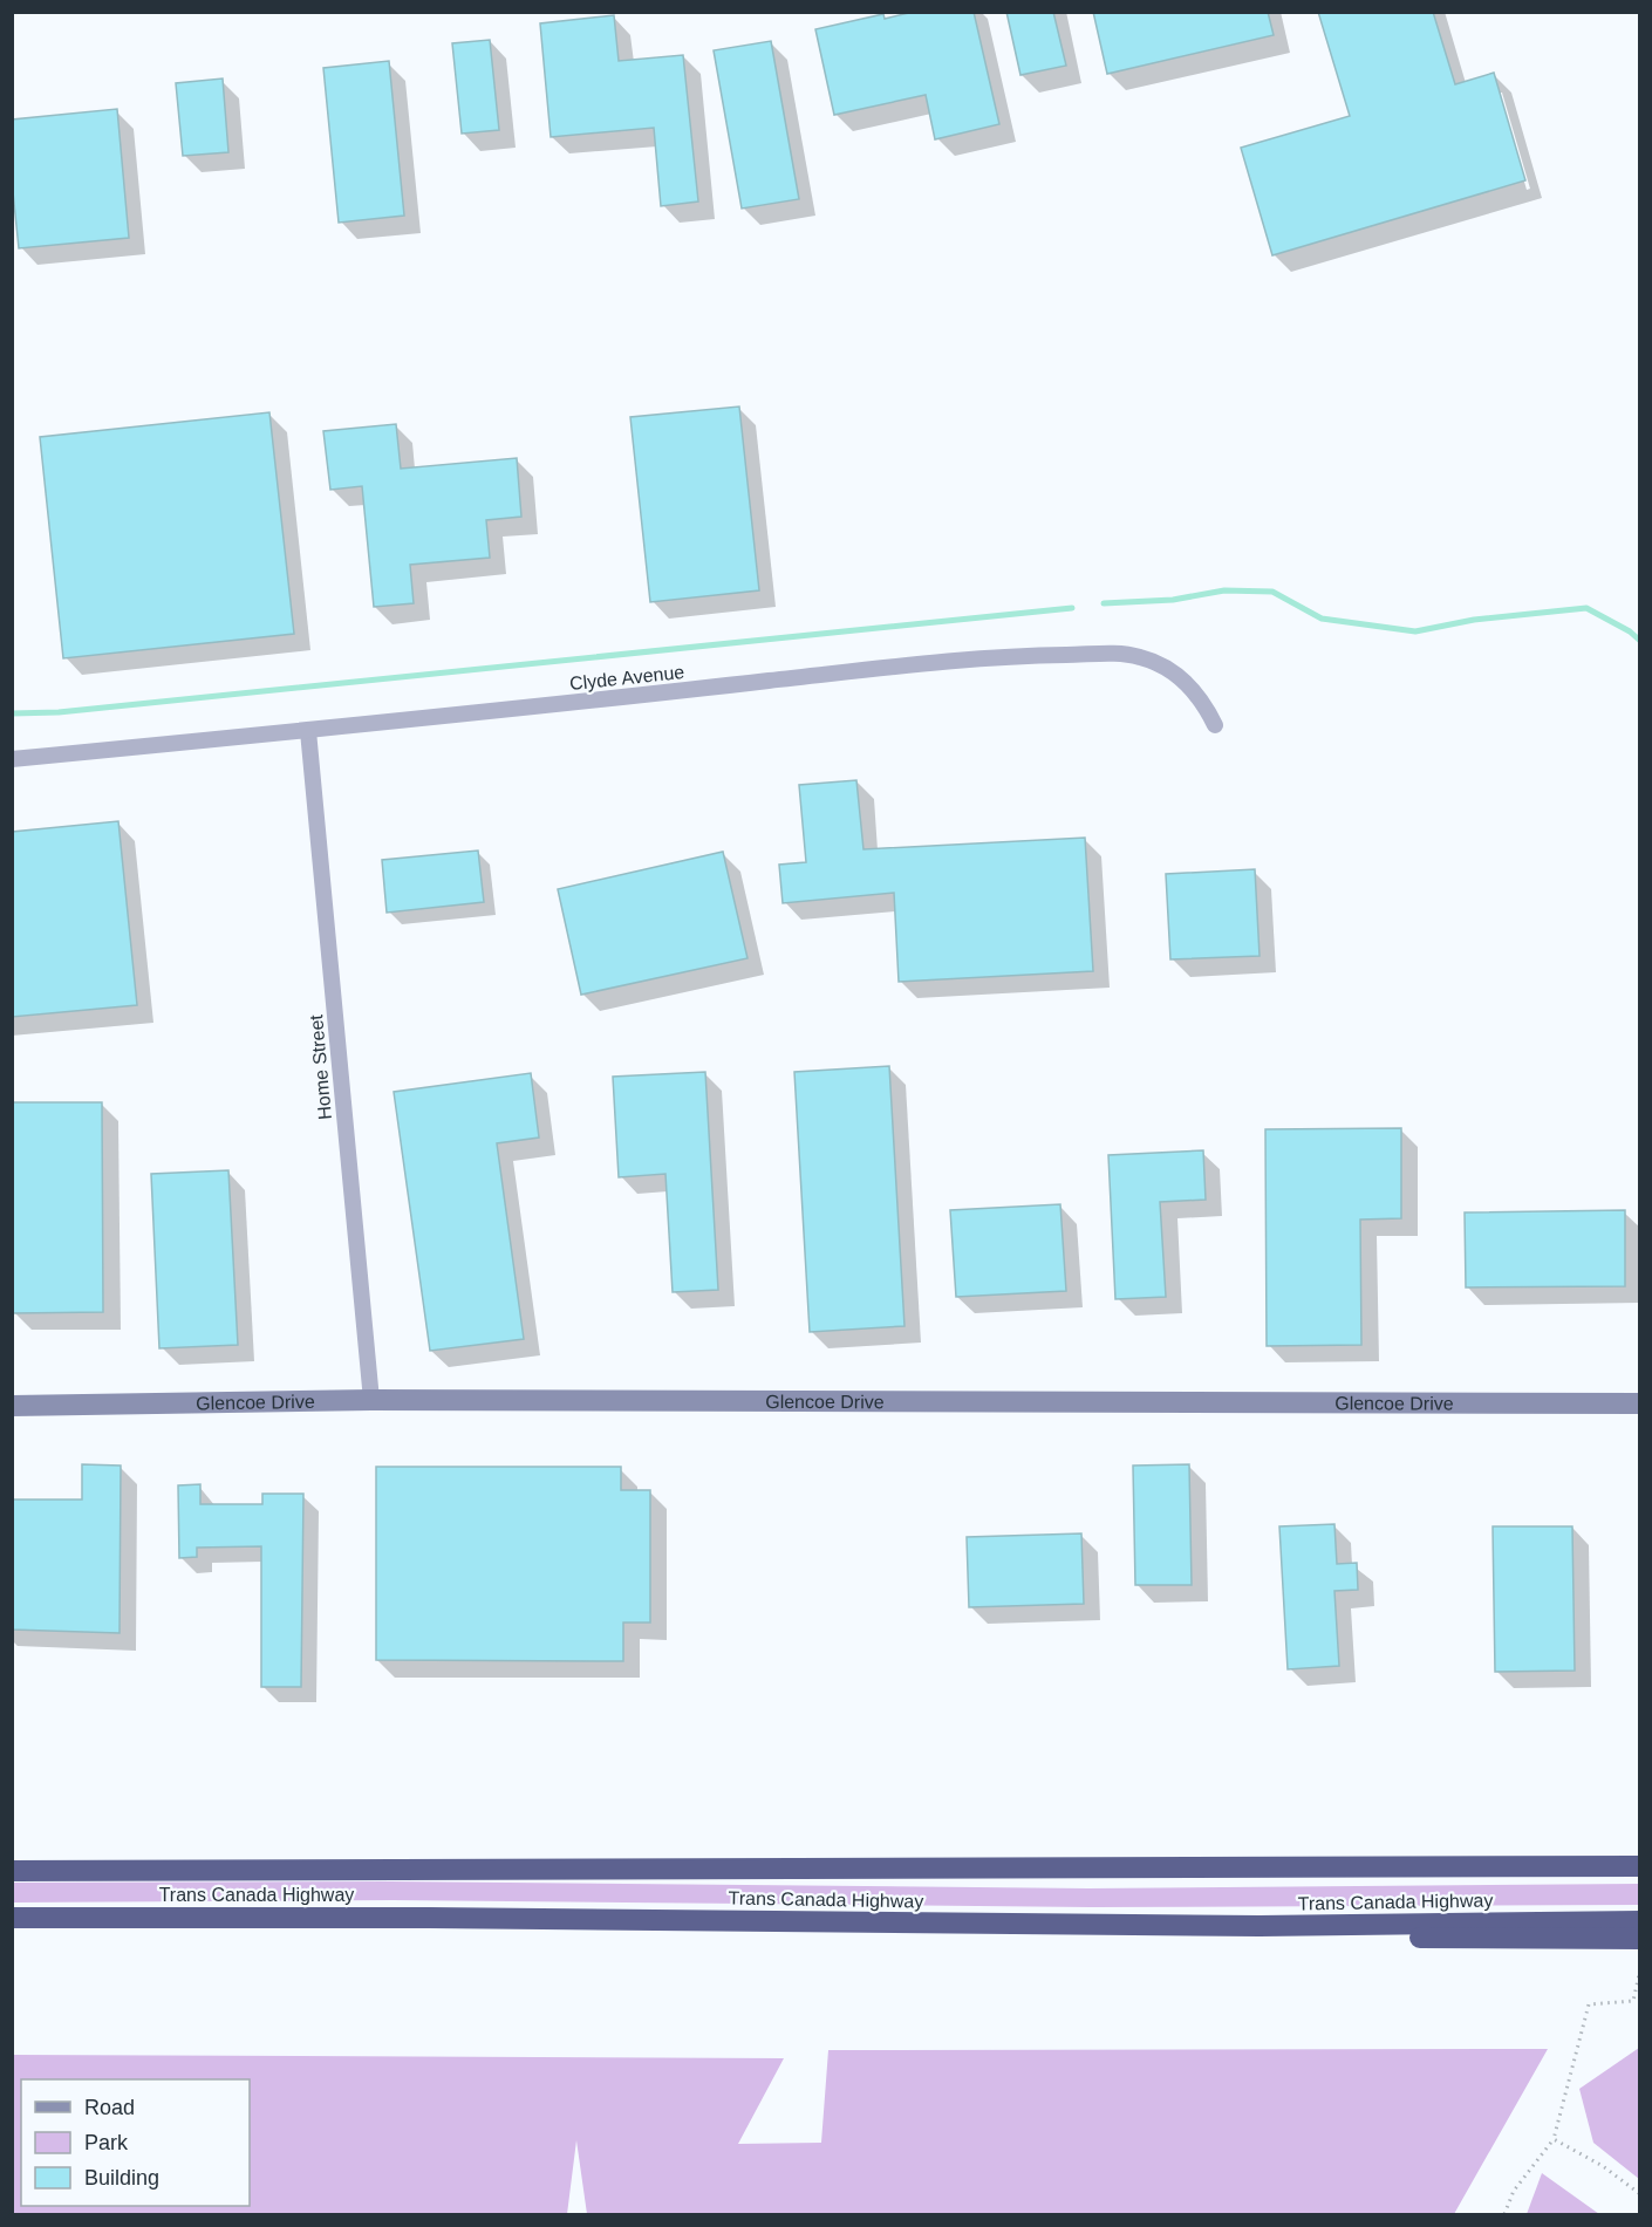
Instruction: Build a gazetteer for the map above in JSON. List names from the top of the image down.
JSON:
{
  "streets": {
    "highway": ["Trans Canada Highway"],
    "street": ["Clyde Avenue", "Home Street", "Glencoe Drive"]
  },
  "crossings": [
    ["Clyde Avenue", "Home Street"],
    ["Home Street", "Glencoe Drive"]
  ],
  "legend": ["Road", "Park", "Building"]
}
